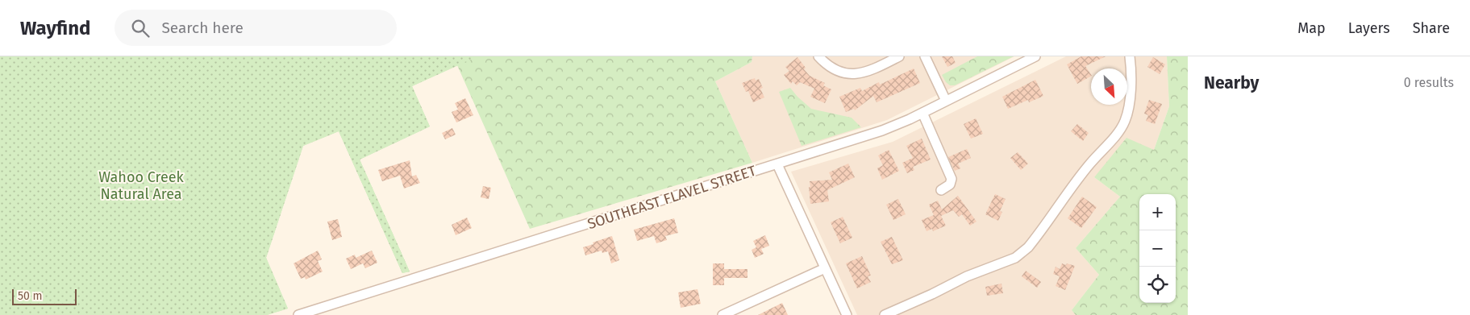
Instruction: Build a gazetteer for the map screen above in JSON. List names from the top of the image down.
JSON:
{
  "streets": {
    "street": ["SOUTHEAST FLAVEL STREET"]
  },
  "parks": ["Wahoo Creek Natural Area"],
  "scale_bar": "50 m",
  "north": "bottom right",
  "page": {
    "header": "Wayfind",
    "search": "Search here",
    "nav": ["Map", "Layers", "Share"],
    "heading": ["Nearby", "0 results"],
    "map_buttons": ["+", "−"],
    "scale": "50 m"
  }
}
